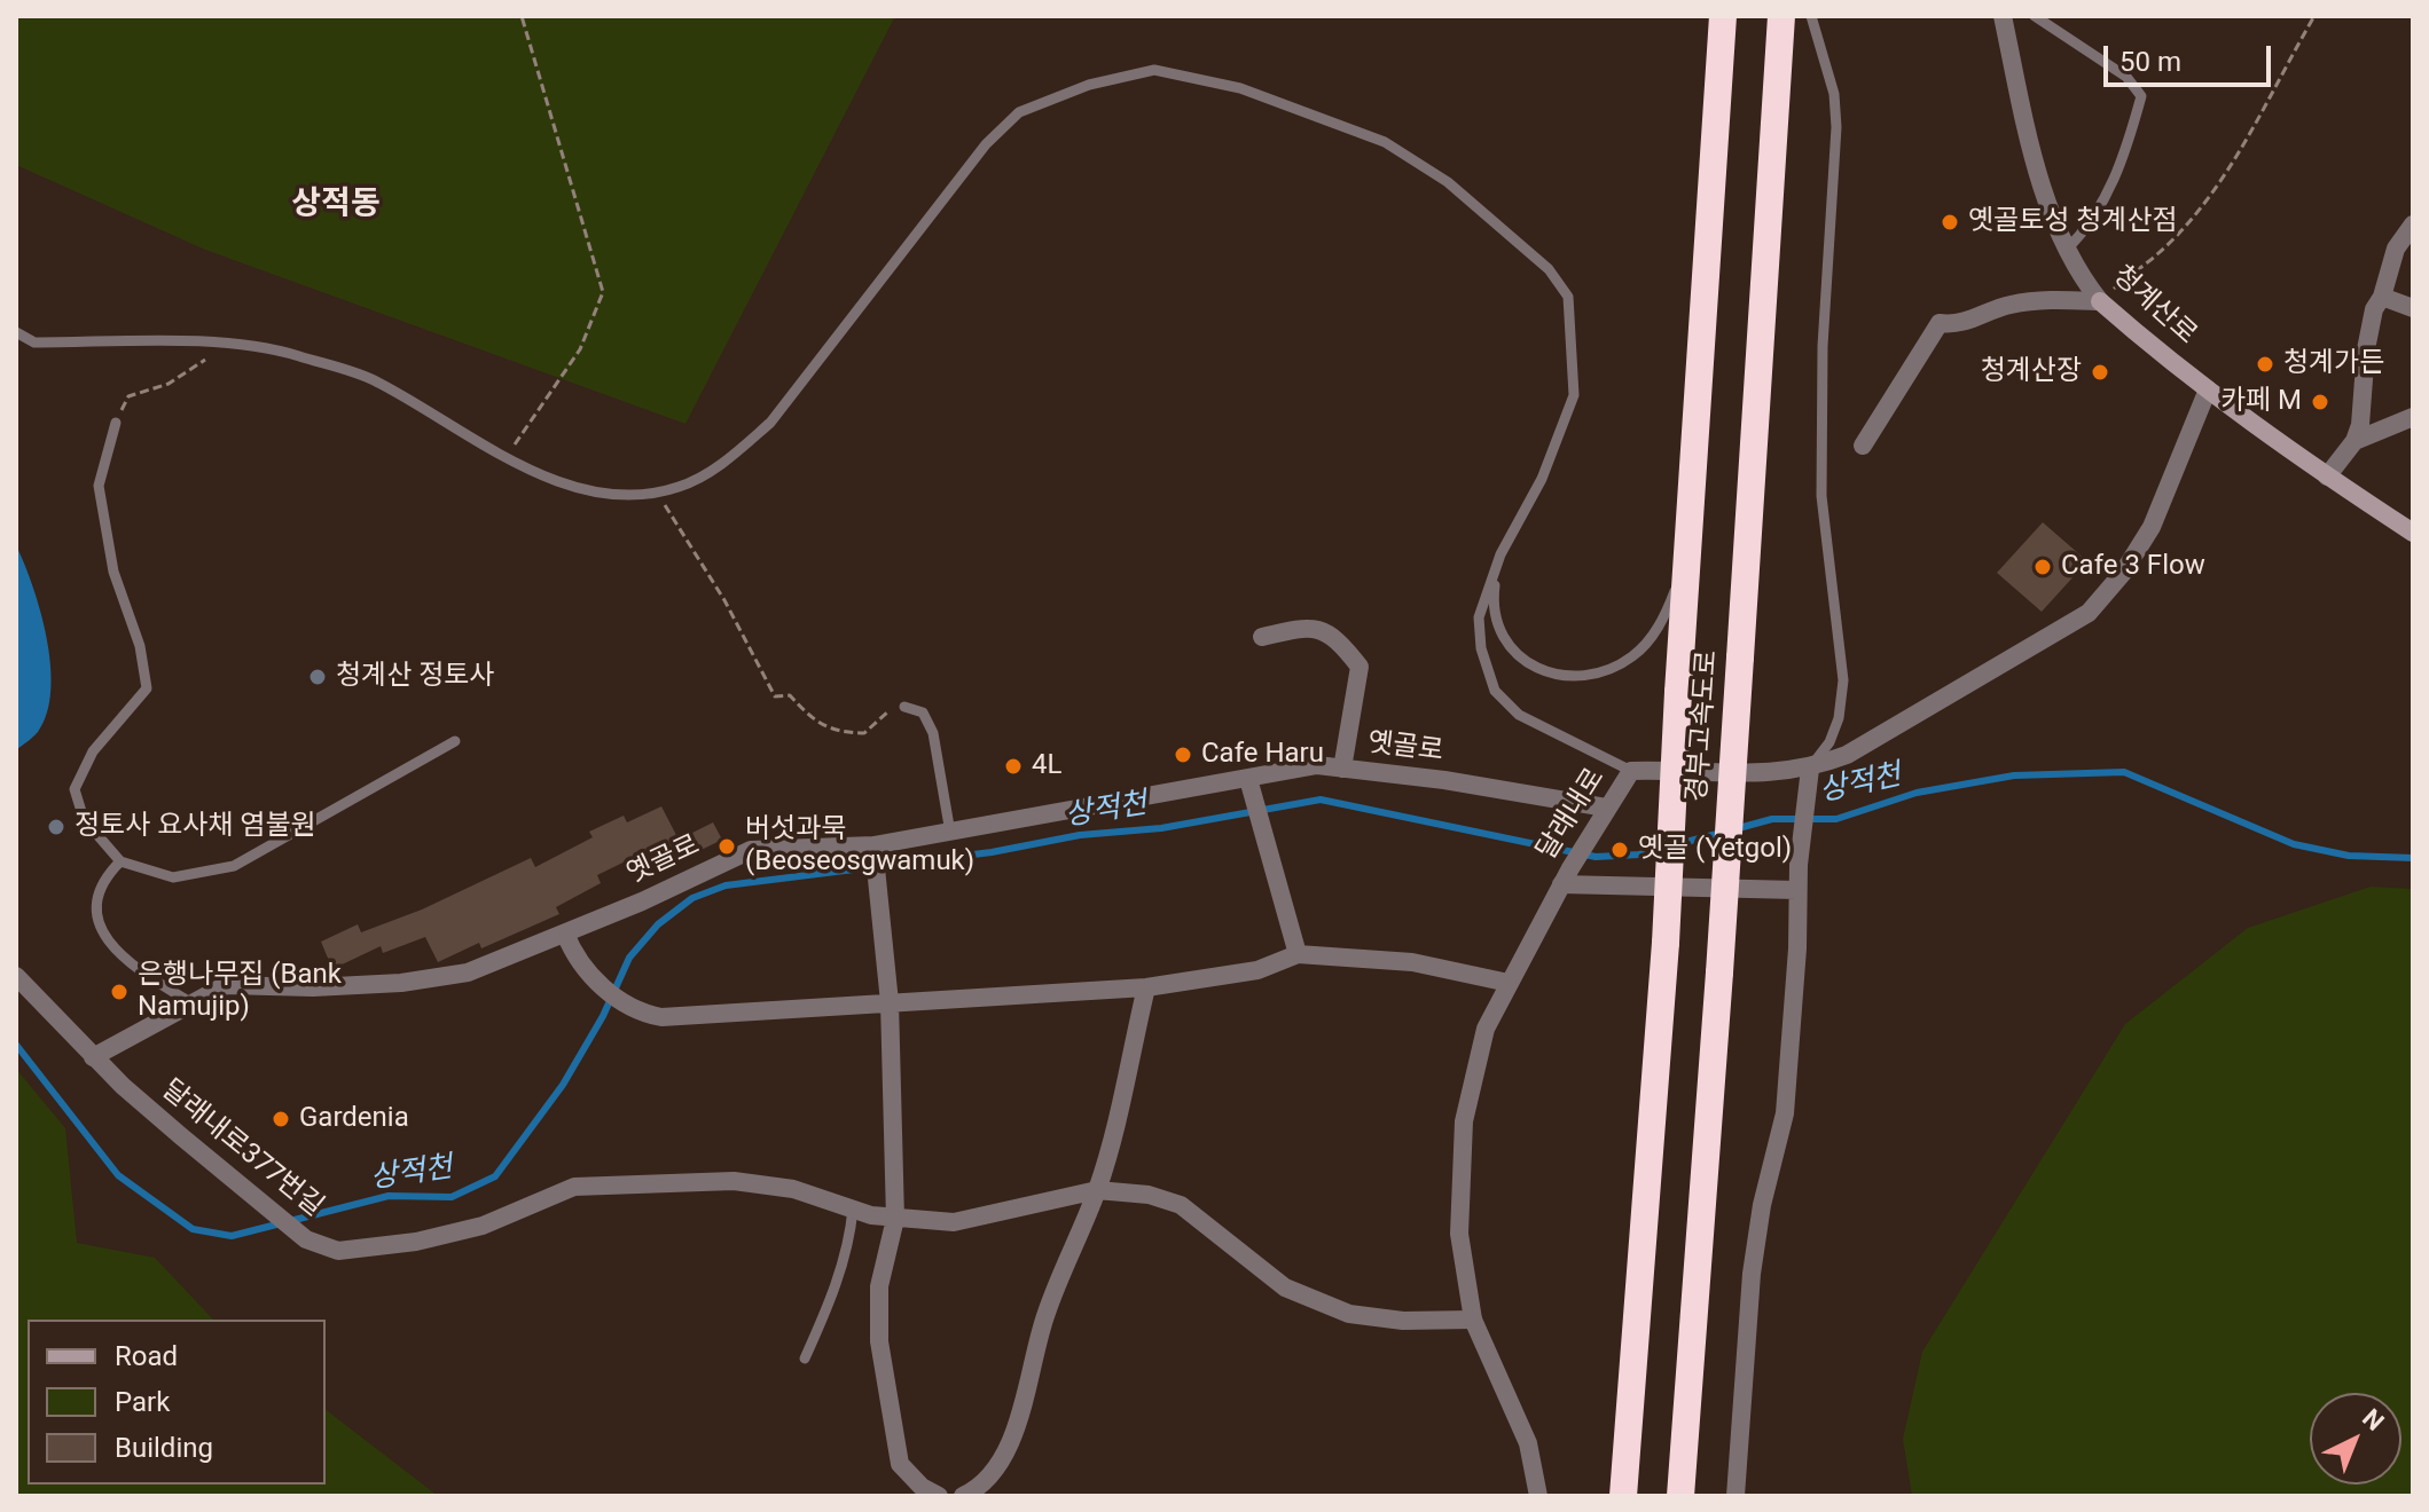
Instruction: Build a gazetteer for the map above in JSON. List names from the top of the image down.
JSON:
{
  "streets": {
    "highway": ["경부고속도로"],
    "main road": ["청계산로"],
    "street": ["옛골로", "달래내로", "달래내로377번길"]
  },
  "crossings": [
    ["청계산로", "달래내로"],
    ["옛골로", "달래내로"],
    ["옛골로", "달래내로377번길"],
    ["달래내로", "달래내로377번길"]
  ],
  "districts": ["상적동"],
  "water": ["상적천"],
  "places": [
    "옛골토성 청계산점",
    "청계가든",
    "청계산장",
    "카페 M",
    "Cafe 3 Flow",
    "청계산 정토사",
    "Cafe Haru",
    "4L",
    "정토사 요사채 염불원",
    "버섯과묵 (Beoseosgwamuk)",
    "옛골 (Yetgol)",
    "은행나무집 (Bank Namujip)",
    "Gardenia"
  ],
  "legend": ["Road", "Park", "Building"],
  "scale_bar": "50 m",
  "north": "top right"
}
